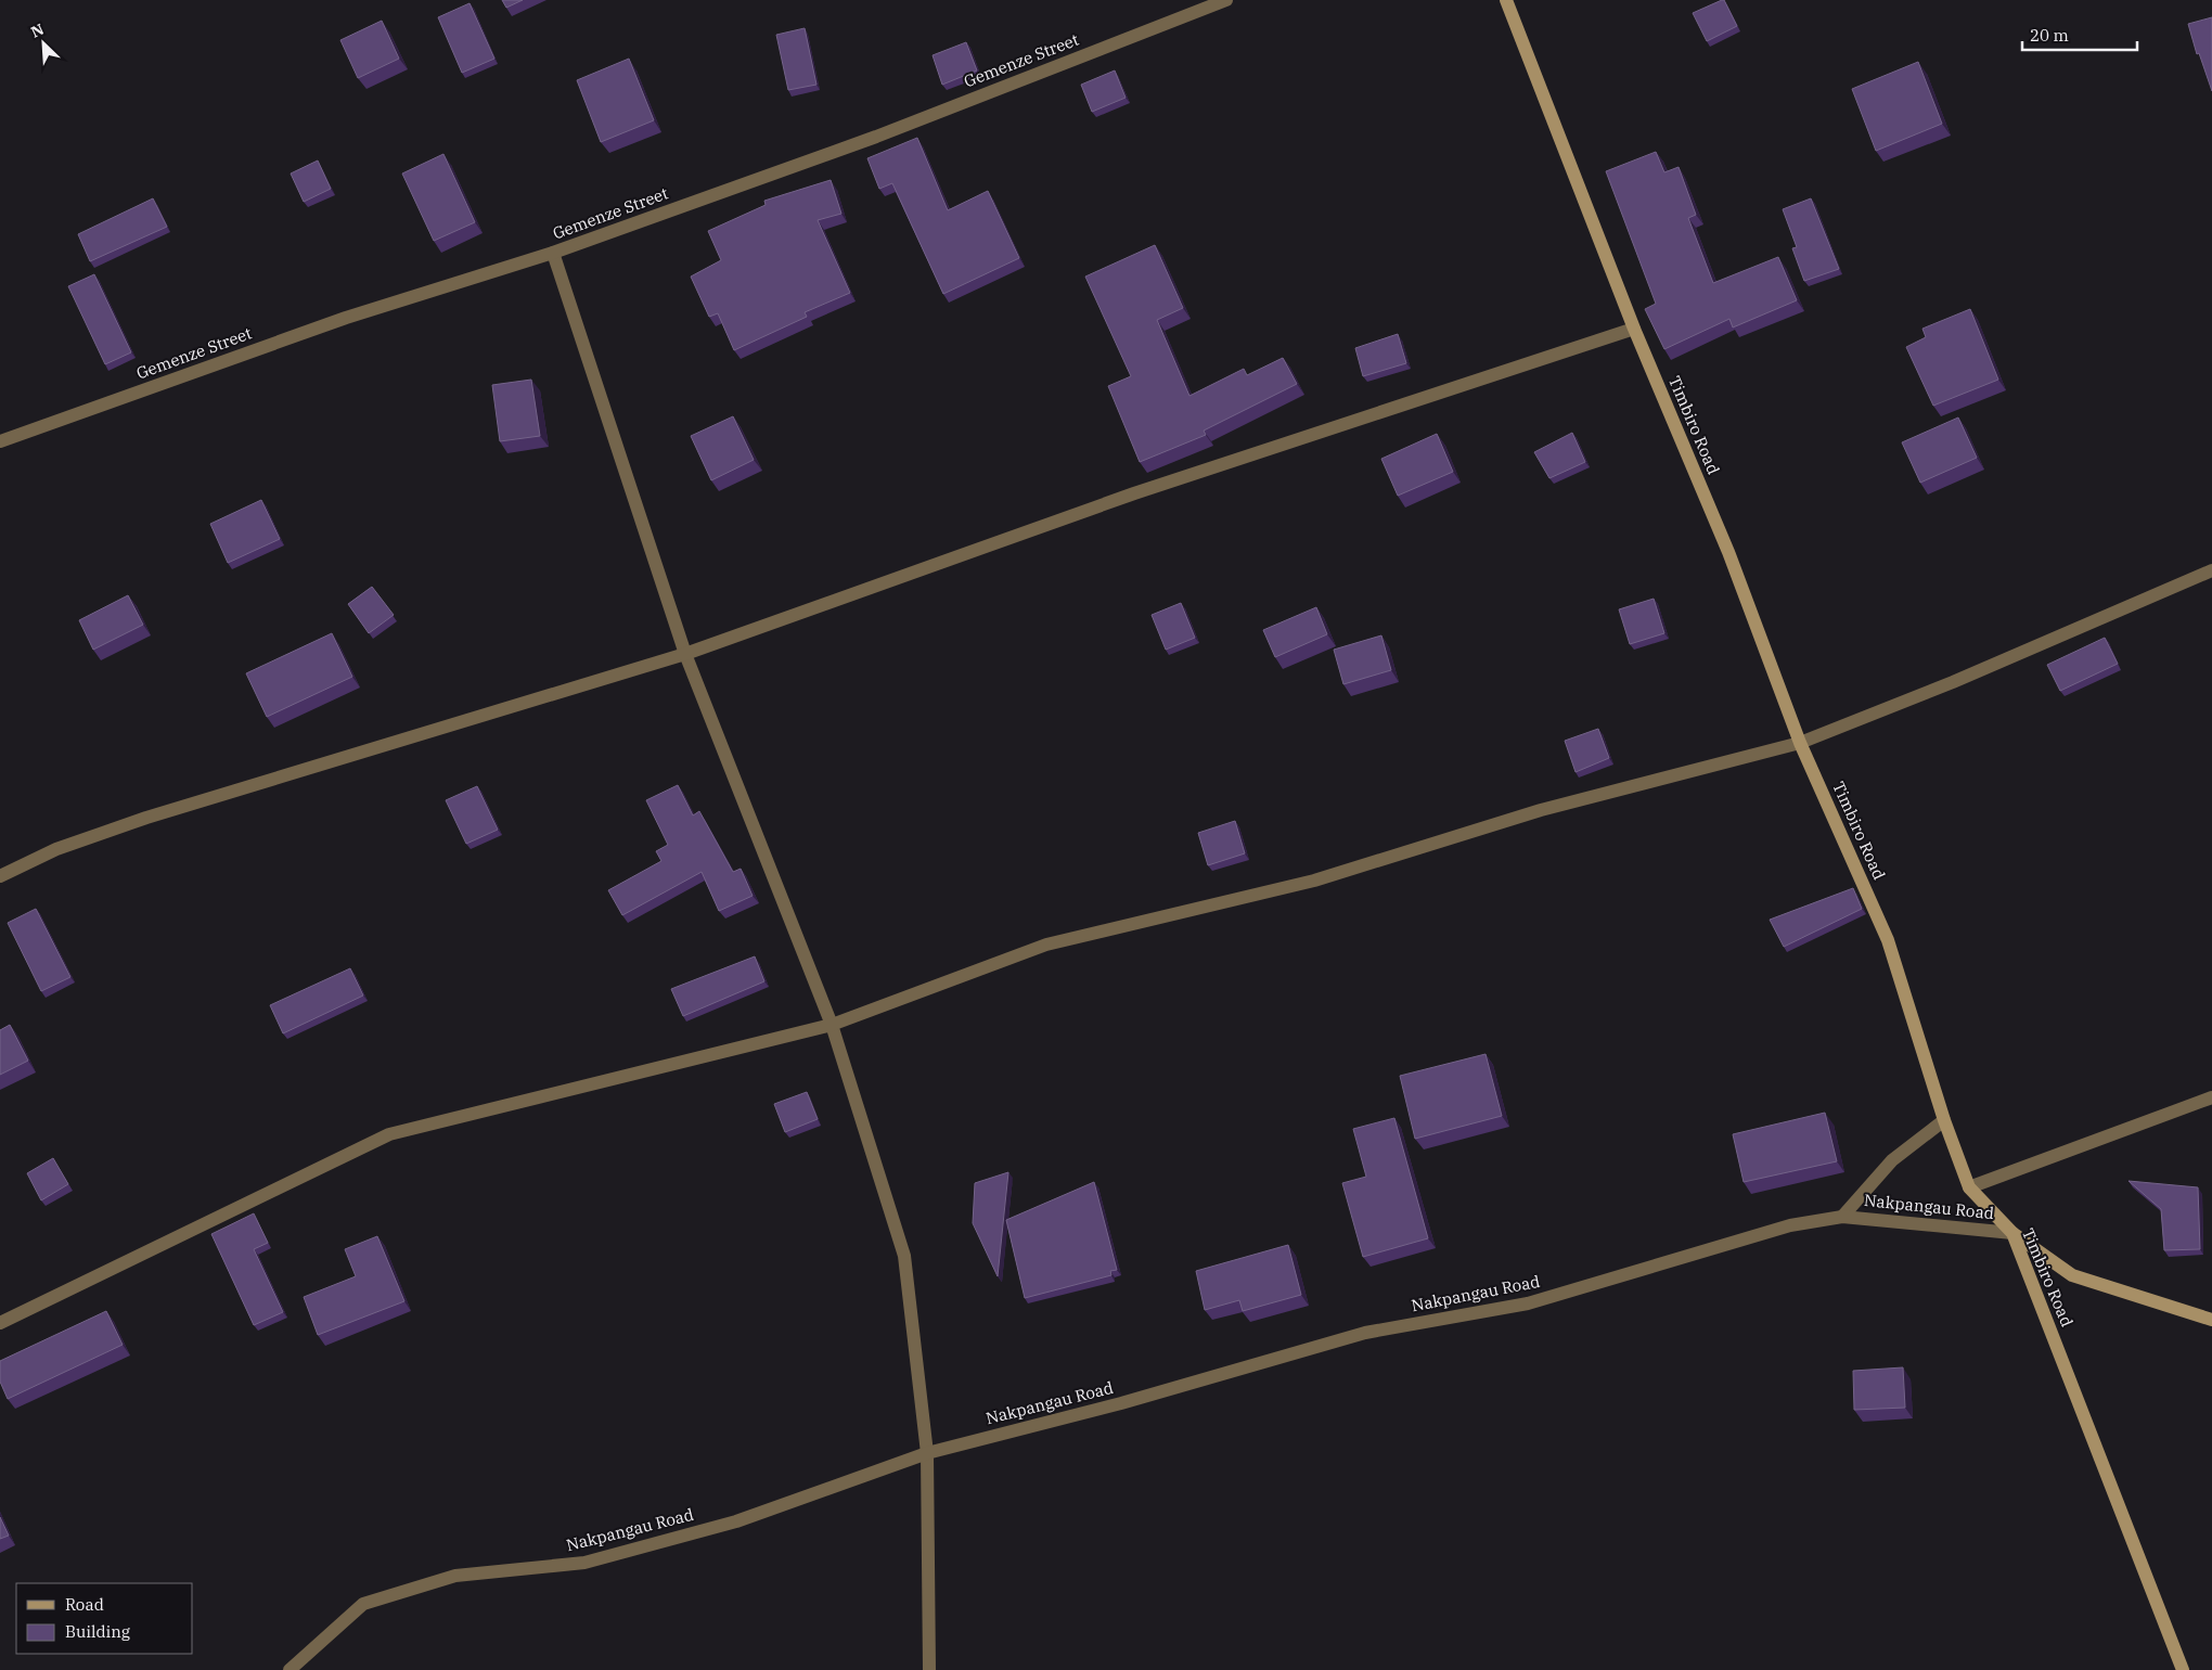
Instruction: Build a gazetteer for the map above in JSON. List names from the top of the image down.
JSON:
{
  "streets": {
    "main road": ["Timbiro Road"],
    "street": ["Gemenze Street", "Nakpangau Road"]
  },
  "crossings": [
    ["Timbiro Road", "Nakpangau Road"]
  ],
  "legend": ["Road", "Building"],
  "scale_bar": "20 m",
  "north": "top left"
}
